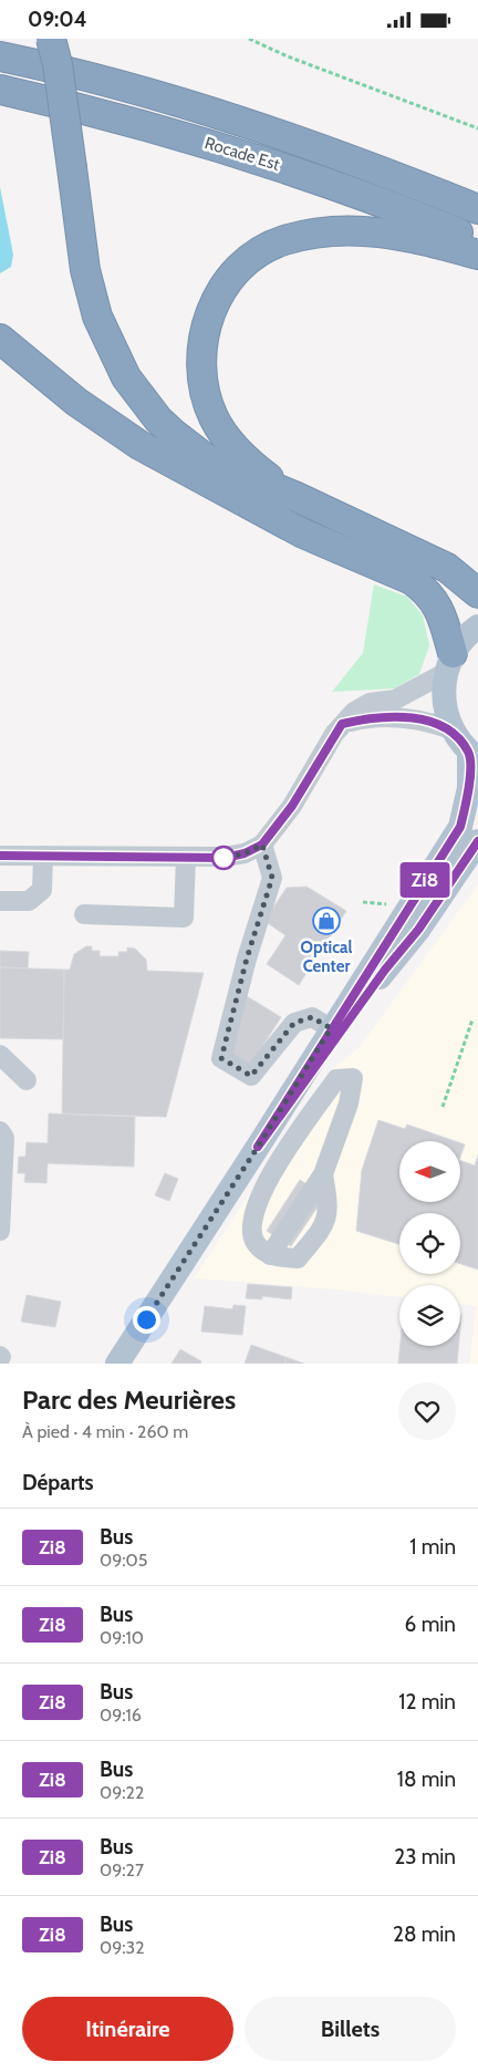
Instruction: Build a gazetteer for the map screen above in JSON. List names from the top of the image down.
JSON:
{
  "streets": {
    "highway": ["Rocade Est"]
  },
  "places": {
    "shop": ["Optical Center"]
  },
  "lines": ["bus line Zi8"],
  "north": "left",
  "page": {
    "status": "09:04",
    "on_map": "Zi8",
    "heading": [
      ["Parc des Meurières", "À pied · 4 min · 260 m"],
      "Départs"
    ],
    "list": [
      {
        "mark": "Zi8",
        "name": "Bus",
        "note": "09:05",
        "value": "1 min"
      },
      {
        "mark": "Zi8",
        "name": "Bus",
        "note": "09:10",
        "value": "6 min"
      },
      {
        "mark": "Zi8",
        "name": "Bus",
        "note": "09:16",
        "value": "12 min"
      },
      {
        "mark": "Zi8",
        "name": "Bus",
        "note": "09:22",
        "value": "18 min"
      },
      {
        "mark": "Zi8",
        "name": "Bus",
        "note": "09:27",
        "value": "23 min"
      },
      {
        "mark": "Zi8",
        "name": "Bus",
        "note": "09:32",
        "value": "28 min"
      }
    ],
    "buttons": ["Itinéraire", "Billets"]
  }
}
